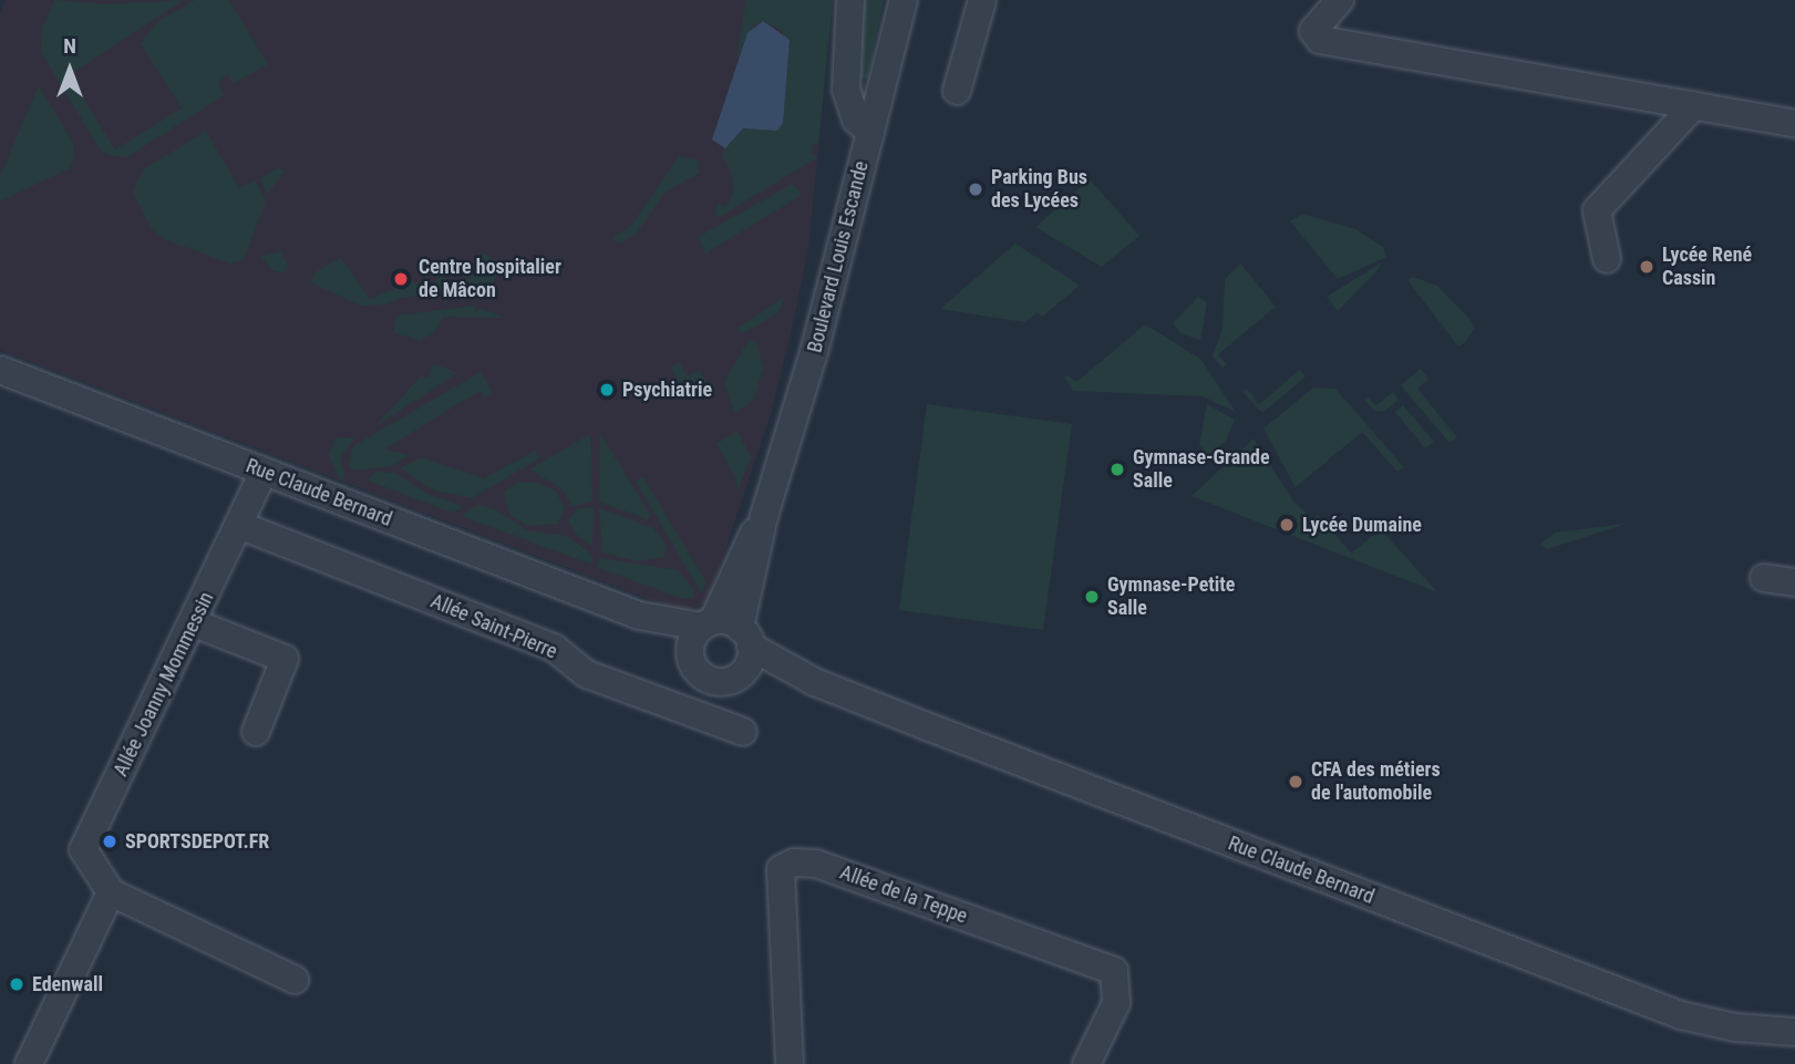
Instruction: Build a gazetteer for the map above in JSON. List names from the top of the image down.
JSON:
{
  "streets": {
    "street": [
      "Boulevard Louis Escande",
      "Rue Claude Bernard",
      "Allée Saint-Pierre",
      "Allée Joanny Mommessin",
      "Allée de la Teppe"
    ]
  },
  "crossings": [
    ["Boulevard Louis Escande", "Rue Claude Bernard"],
    ["Rue Claude Bernard", "Allée Joanny Mommessin"],
    ["Allée Saint-Pierre", "Allée Joanny Mommessin"]
  ],
  "places": [
    "Parking Bus des Lycées",
    "Lycée René Cassin",
    "Centre hospitalier de Mâcon",
    "Psychiatrie",
    "Gymnase-Grande Salle",
    "Lycée Dumaine",
    "Gymnase-Petite Salle",
    "CFA des métiers de l'automobile",
    "SPORTSDEPOT.FR",
    "Edenwall"
  ],
  "north": "top"
}
